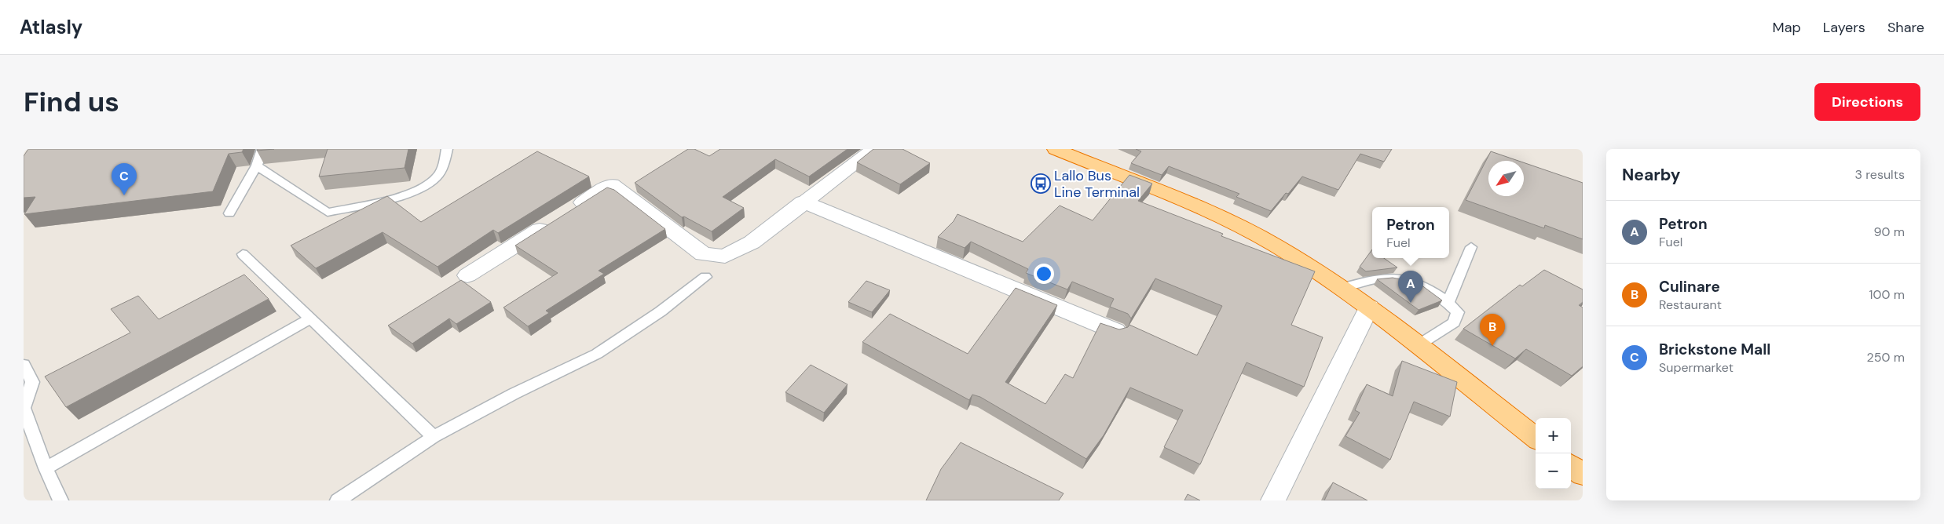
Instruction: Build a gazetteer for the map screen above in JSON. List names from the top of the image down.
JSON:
{
  "places": {
    "bus stop": ["Lallo Bus Line Terminal"]
  },
  "north": "bottom left",
  "page": {
    "header": "Atlasly",
    "nav": ["Map", "Layers", "Share"],
    "buttons": "Directions",
    "title": "Find us",
    "heading": ["Nearby", "3 results"],
    "pins": ["C", "A", "B"],
    "list": [
      {
        "mark": "A",
        "name": "Petron",
        "note": "Fuel",
        "value": "90 m"
      },
      {
        "mark": "B",
        "name": "Culinare",
        "note": "Restaurant",
        "value": "100 m"
      },
      {
        "mark": "C",
        "name": "Brickstone Mall",
        "note": "Supermarket",
        "value": "250 m"
      }
    ],
    "popup": ["Petron", "Fuel"],
    "map_buttons": ["+", "−"]
  }
}
